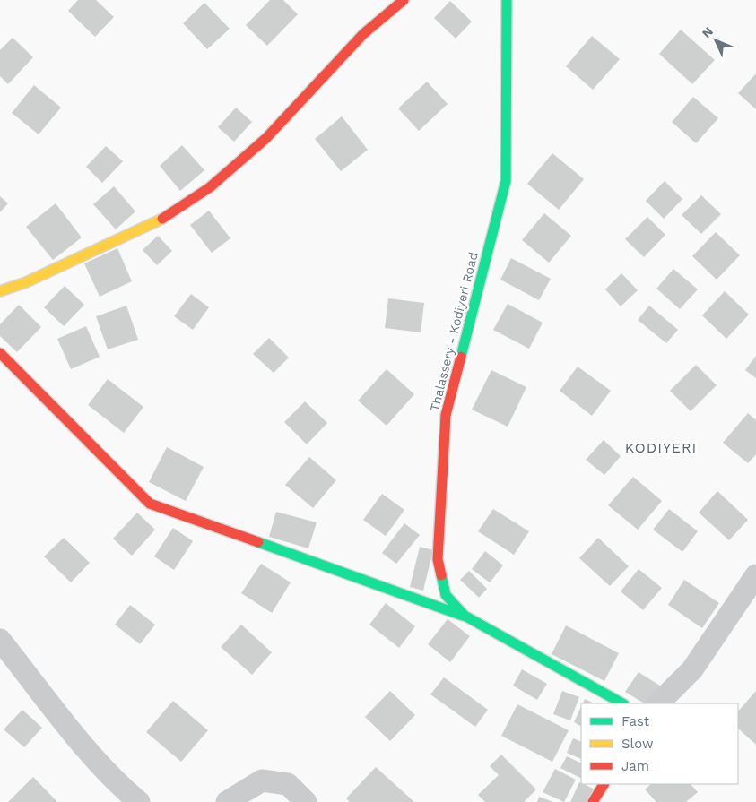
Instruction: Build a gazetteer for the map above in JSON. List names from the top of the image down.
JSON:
{
  "streets": {
    "street": ["Thalassery - Kodiyeri Road"]
  },
  "districts": ["KODIYERI"],
  "legend": ["Fast", "Slow", "Jam"],
  "north": "top left"
}
